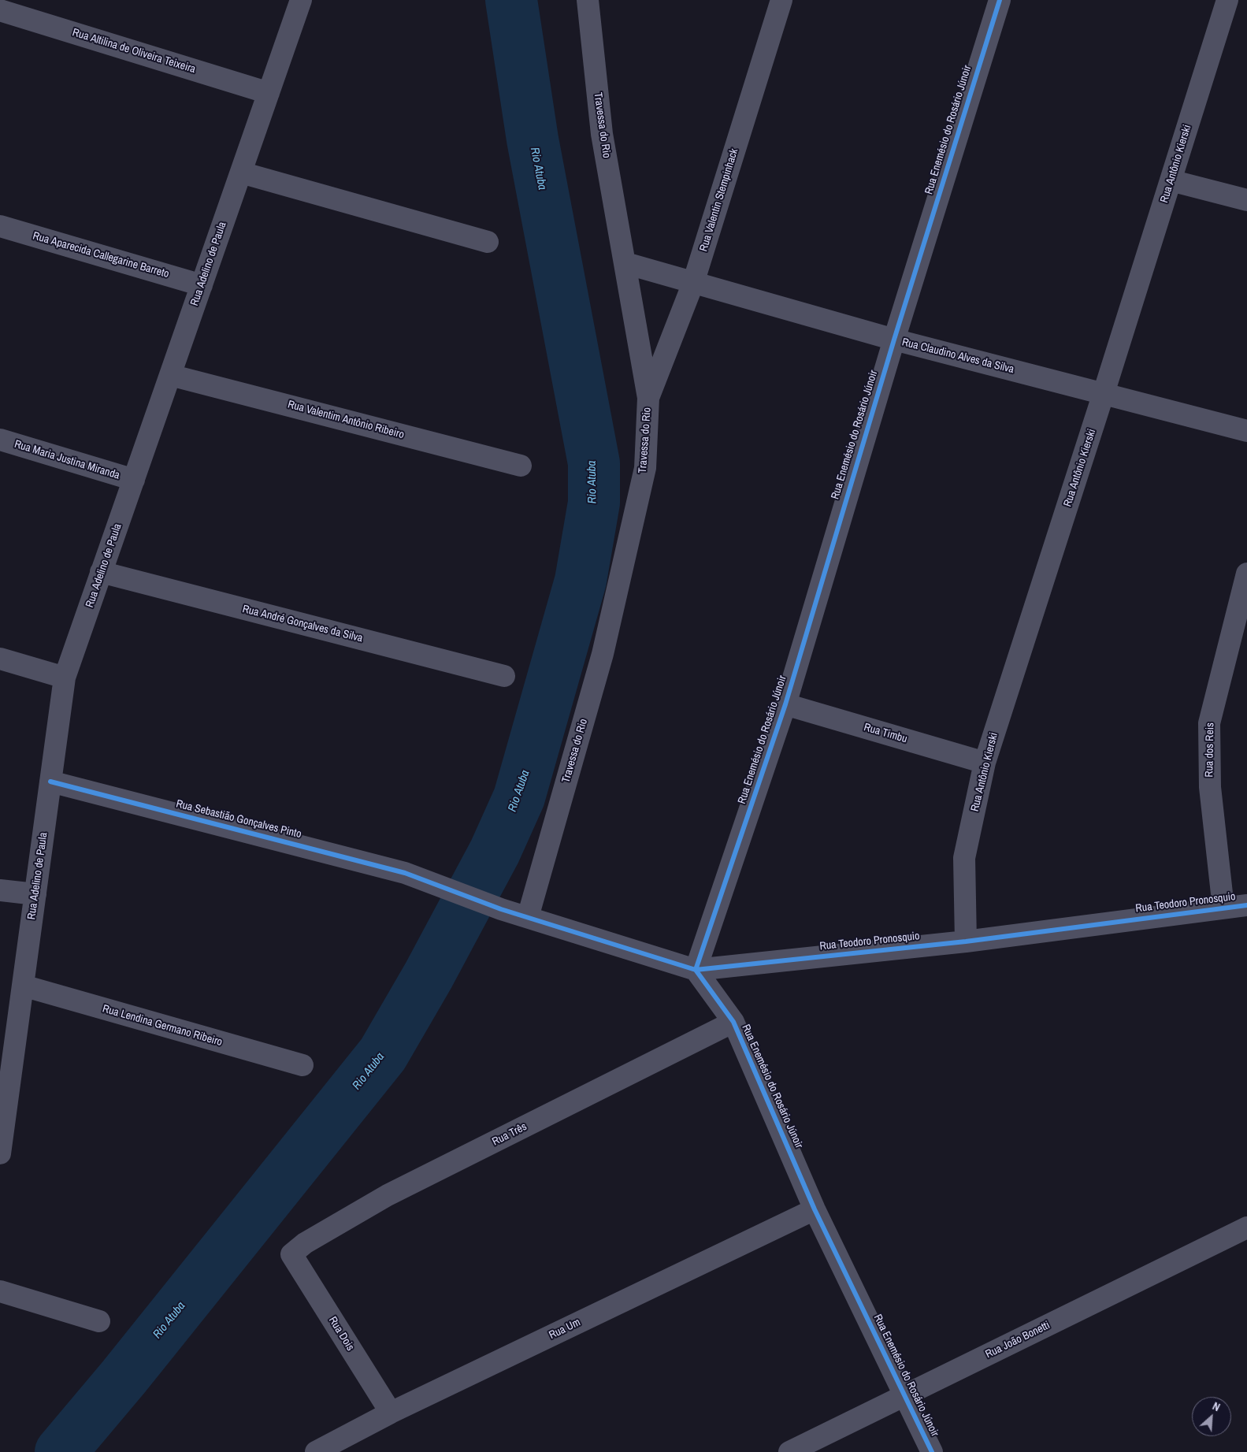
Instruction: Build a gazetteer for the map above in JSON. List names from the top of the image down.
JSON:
{
  "streets": {
    "street": [
      "Rua Altilina de Oliveira Teixeira",
      "Travessa do Rio",
      "Rua Enemésio do Rosário Júnoir",
      "Rua Antônio Kierski",
      "Rua Valentin Stempinhack",
      "Rua Aparecida Callegarine Barreto",
      "Rua Adelino de Paula",
      "Rua Claudino Alves da Silva",
      "Rua Valentim Antônio Ribeiro",
      "Rua Maria Justina Miranda",
      "Rua André Gonçalves da Silva",
      "Rua Timbu",
      "Rua dos Reis",
      "Rua Sebastião Gonçalves Pinto",
      "Rua Teodoro Pronosquio",
      "Rua Lendina Germano Ribeiro",
      "Rua Três",
      "Rua Um",
      "Rua Dois",
      "Rua João Bonetti"
    ]
  },
  "crossings": [
    ["Rua Altilina de Oliveira Teixeira", "Rua Adelino de Paula"],
    ["Travessa do Rio", "Rua Valentin Stempinhack"],
    ["Travessa do Rio", "Rua Claudino Alves da Silva"],
    ["Travessa do Rio", "Rua Teodoro Pronosquio"],
    ["Rua Enemésio do Rosário Júnoir", "Rua Claudino Alves da Silva"],
    ["Rua Enemésio do Rosário Júnoir", "Rua Timbu"],
    ["Rua Enemésio do Rosário Júnoir", "Rua Teodoro Pronosquio"],
    ["Rua Enemésio do Rosário Júnoir", "Rua Três"],
    ["Rua Enemésio do Rosário Júnoir", "Rua Um"],
    ["Rua Enemésio do Rosário Júnoir", "Rua João Bonetti"],
    ["Rua Antônio Kierski", "Rua Claudino Alves da Silva"],
    ["Rua Antônio Kierski", "Rua Timbu"],
    ["Rua Antônio Kierski", "Rua Teodoro Pronosquio"],
    ["Rua Valentin Stempinhack", "Rua Claudino Alves da Silva"],
    ["Rua Aparecida Callegarine Barreto", "Rua Adelino de Paula"],
    ["Rua Adelino de Paula", "Rua Valentim Antônio Ribeiro"],
    ["Rua Adelino de Paula", "Rua Maria Justina Miranda"],
    ["Rua Adelino de Paula", "Rua André Gonçalves da Silva"],
    ["Rua Adelino de Paula", "Rua Sebastião Gonçalves Pinto"],
    ["Rua Adelino de Paula", "Rua Lendina Germano Ribeiro"],
    ["Rua dos Reis", "Rua Teodoro Pronosquio"],
    ["Rua Sebastião Gonçalves Pinto", "Rua Teodoro Pronosquio"],
    ["Rua Três", "Rua Dois"],
    ["Rua Um", "Rua Dois"]
  ],
  "water": ["Rio Atuba"],
  "north": "top right"
}
